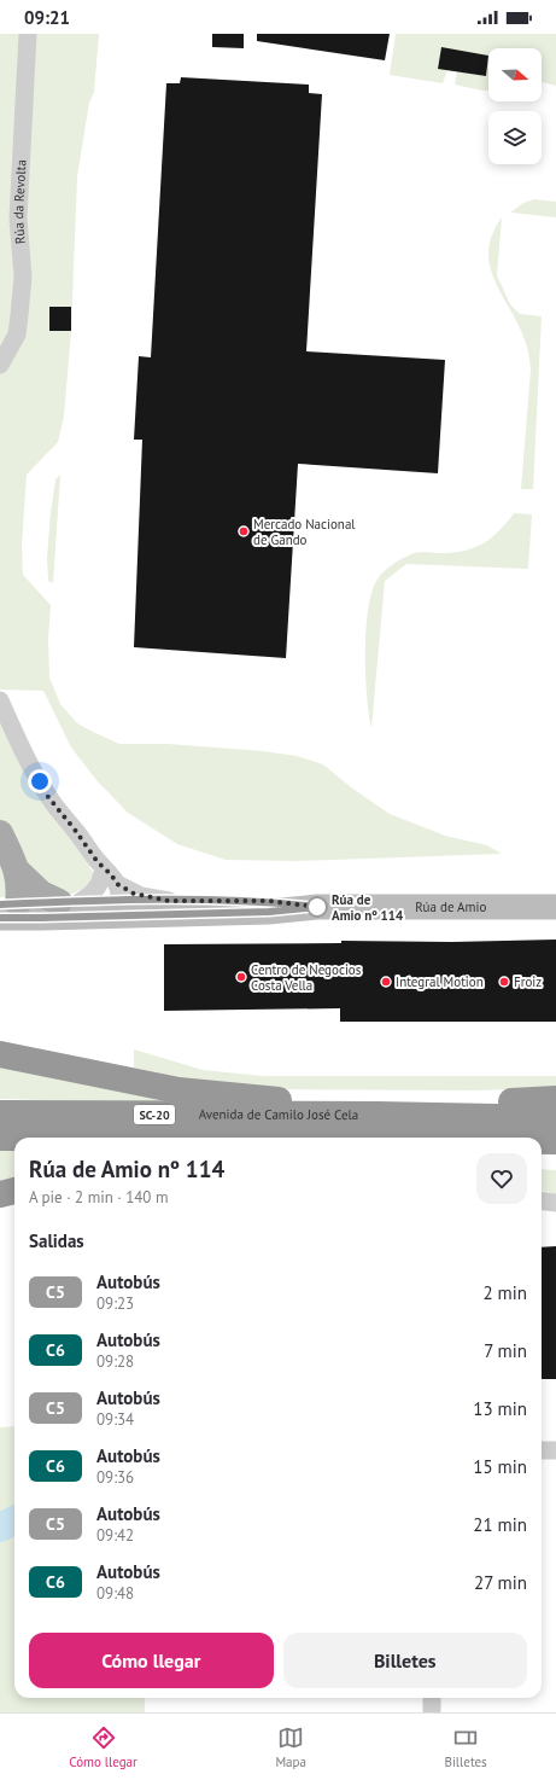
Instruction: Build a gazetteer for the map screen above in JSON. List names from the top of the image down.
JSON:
{
  "streets": {
    "highway": ["SC-20", "Avenida de Camilo José Cela"],
    "street": ["Rúa da Revolta", "Rúa de Amio"]
  },
  "places": [
    "Mercado Nacional de Gando",
    "Rúa de Amio nº 114",
    "Centro de Negocios Costa Vella",
    "Integral Motion",
    "Froiz"
  ],
  "lines": ["bus line C5"],
  "north": "right",
  "page": {
    "status": "09:21",
    "heading": [
      ["Rúa de Amio nº 114", "A pie · 2 min · 140 m"],
      "Salidas"
    ],
    "list": [
      {
        "mark": "C5",
        "name": "Autobús",
        "note": "09:23",
        "value": "2 min"
      },
      {
        "mark": "C6",
        "name": "Autobús",
        "note": "09:28",
        "value": "7 min"
      },
      {
        "mark": "C5",
        "name": "Autobús",
        "note": "09:34",
        "value": "13 min"
      },
      {
        "mark": "C6",
        "name": "Autobús",
        "note": "09:36",
        "value": "15 min"
      },
      {
        "mark": "C5",
        "name": "Autobús",
        "note": "09:42",
        "value": "21 min"
      },
      {
        "mark": "C6",
        "name": "Autobús",
        "note": "09:48",
        "value": "27 min"
      }
    ],
    "buttons": ["Cómo llegar", "Billetes"],
    "tabs": ["Cómo llegar", "Mapa", "Billetes"]
  }
}
